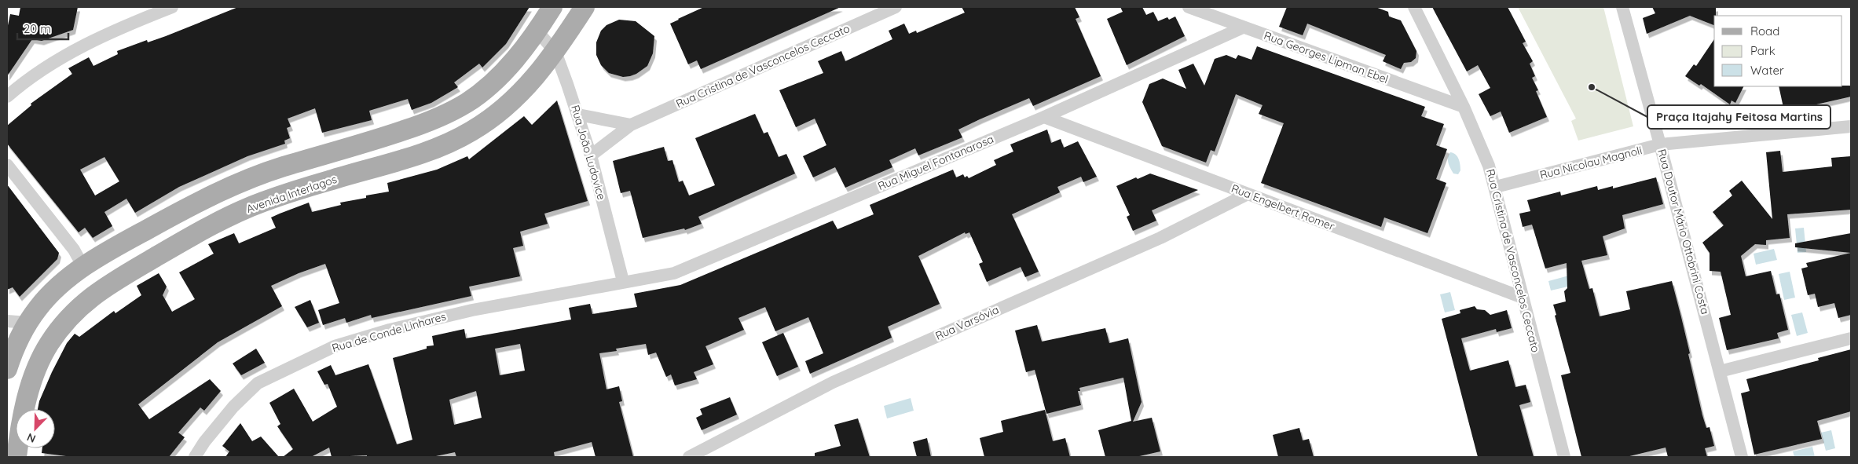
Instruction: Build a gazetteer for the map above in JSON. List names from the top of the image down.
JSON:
{
  "streets": {
    "main road": ["Avenida Interlagos"],
    "street": [
      "Rua Georges Lipman Ebel",
      "Rua Cristina de Vasconcelos Ceccato",
      "Rua João Ludovice",
      "Rua Miguel Fontanarosa",
      "Rua Nicolau Magnoli",
      "Rua Engelbert Romer",
      "Rua Doutor Mário Ottobrini Costa",
      "Rua Varsóvia",
      "Rua de Conde Linhares"
    ]
  },
  "crossings": [
    ["Rua Georges Lipman Ebel", "Rua Cristina de Vasconcelos Ceccato"],
    ["Rua Georges Lipman Ebel", "Rua Miguel Fontanarosa"],
    ["Rua Cristina de Vasconcelos Ceccato", "Rua João Ludovice"],
    ["Rua Cristina de Vasconcelos Ceccato", "Rua Nicolau Magnoli"],
    ["Rua Cristina de Vasconcelos Ceccato", "Rua Engelbert Romer"],
    ["Rua João Ludovice", "Rua Miguel Fontanarosa"],
    ["Rua João Ludovice", "Avenida Interlagos"],
    ["Rua João Ludovice", "Rua de Conde Linhares"],
    ["Rua Miguel Fontanarosa", "Rua Engelbert Romer"],
    ["Rua Miguel Fontanarosa", "Rua de Conde Linhares"],
    ["Rua Nicolau Magnoli", "Rua Doutor Mário Ottobrini Costa"],
    ["Rua Engelbert Romer", "Rua Varsóvia"]
  ],
  "places": ["Praça Itajahy Feitosa Martins"],
  "legend": ["Road", "Park", "Water"],
  "scale_bar": "20 m",
  "north": "bottom left"
}
